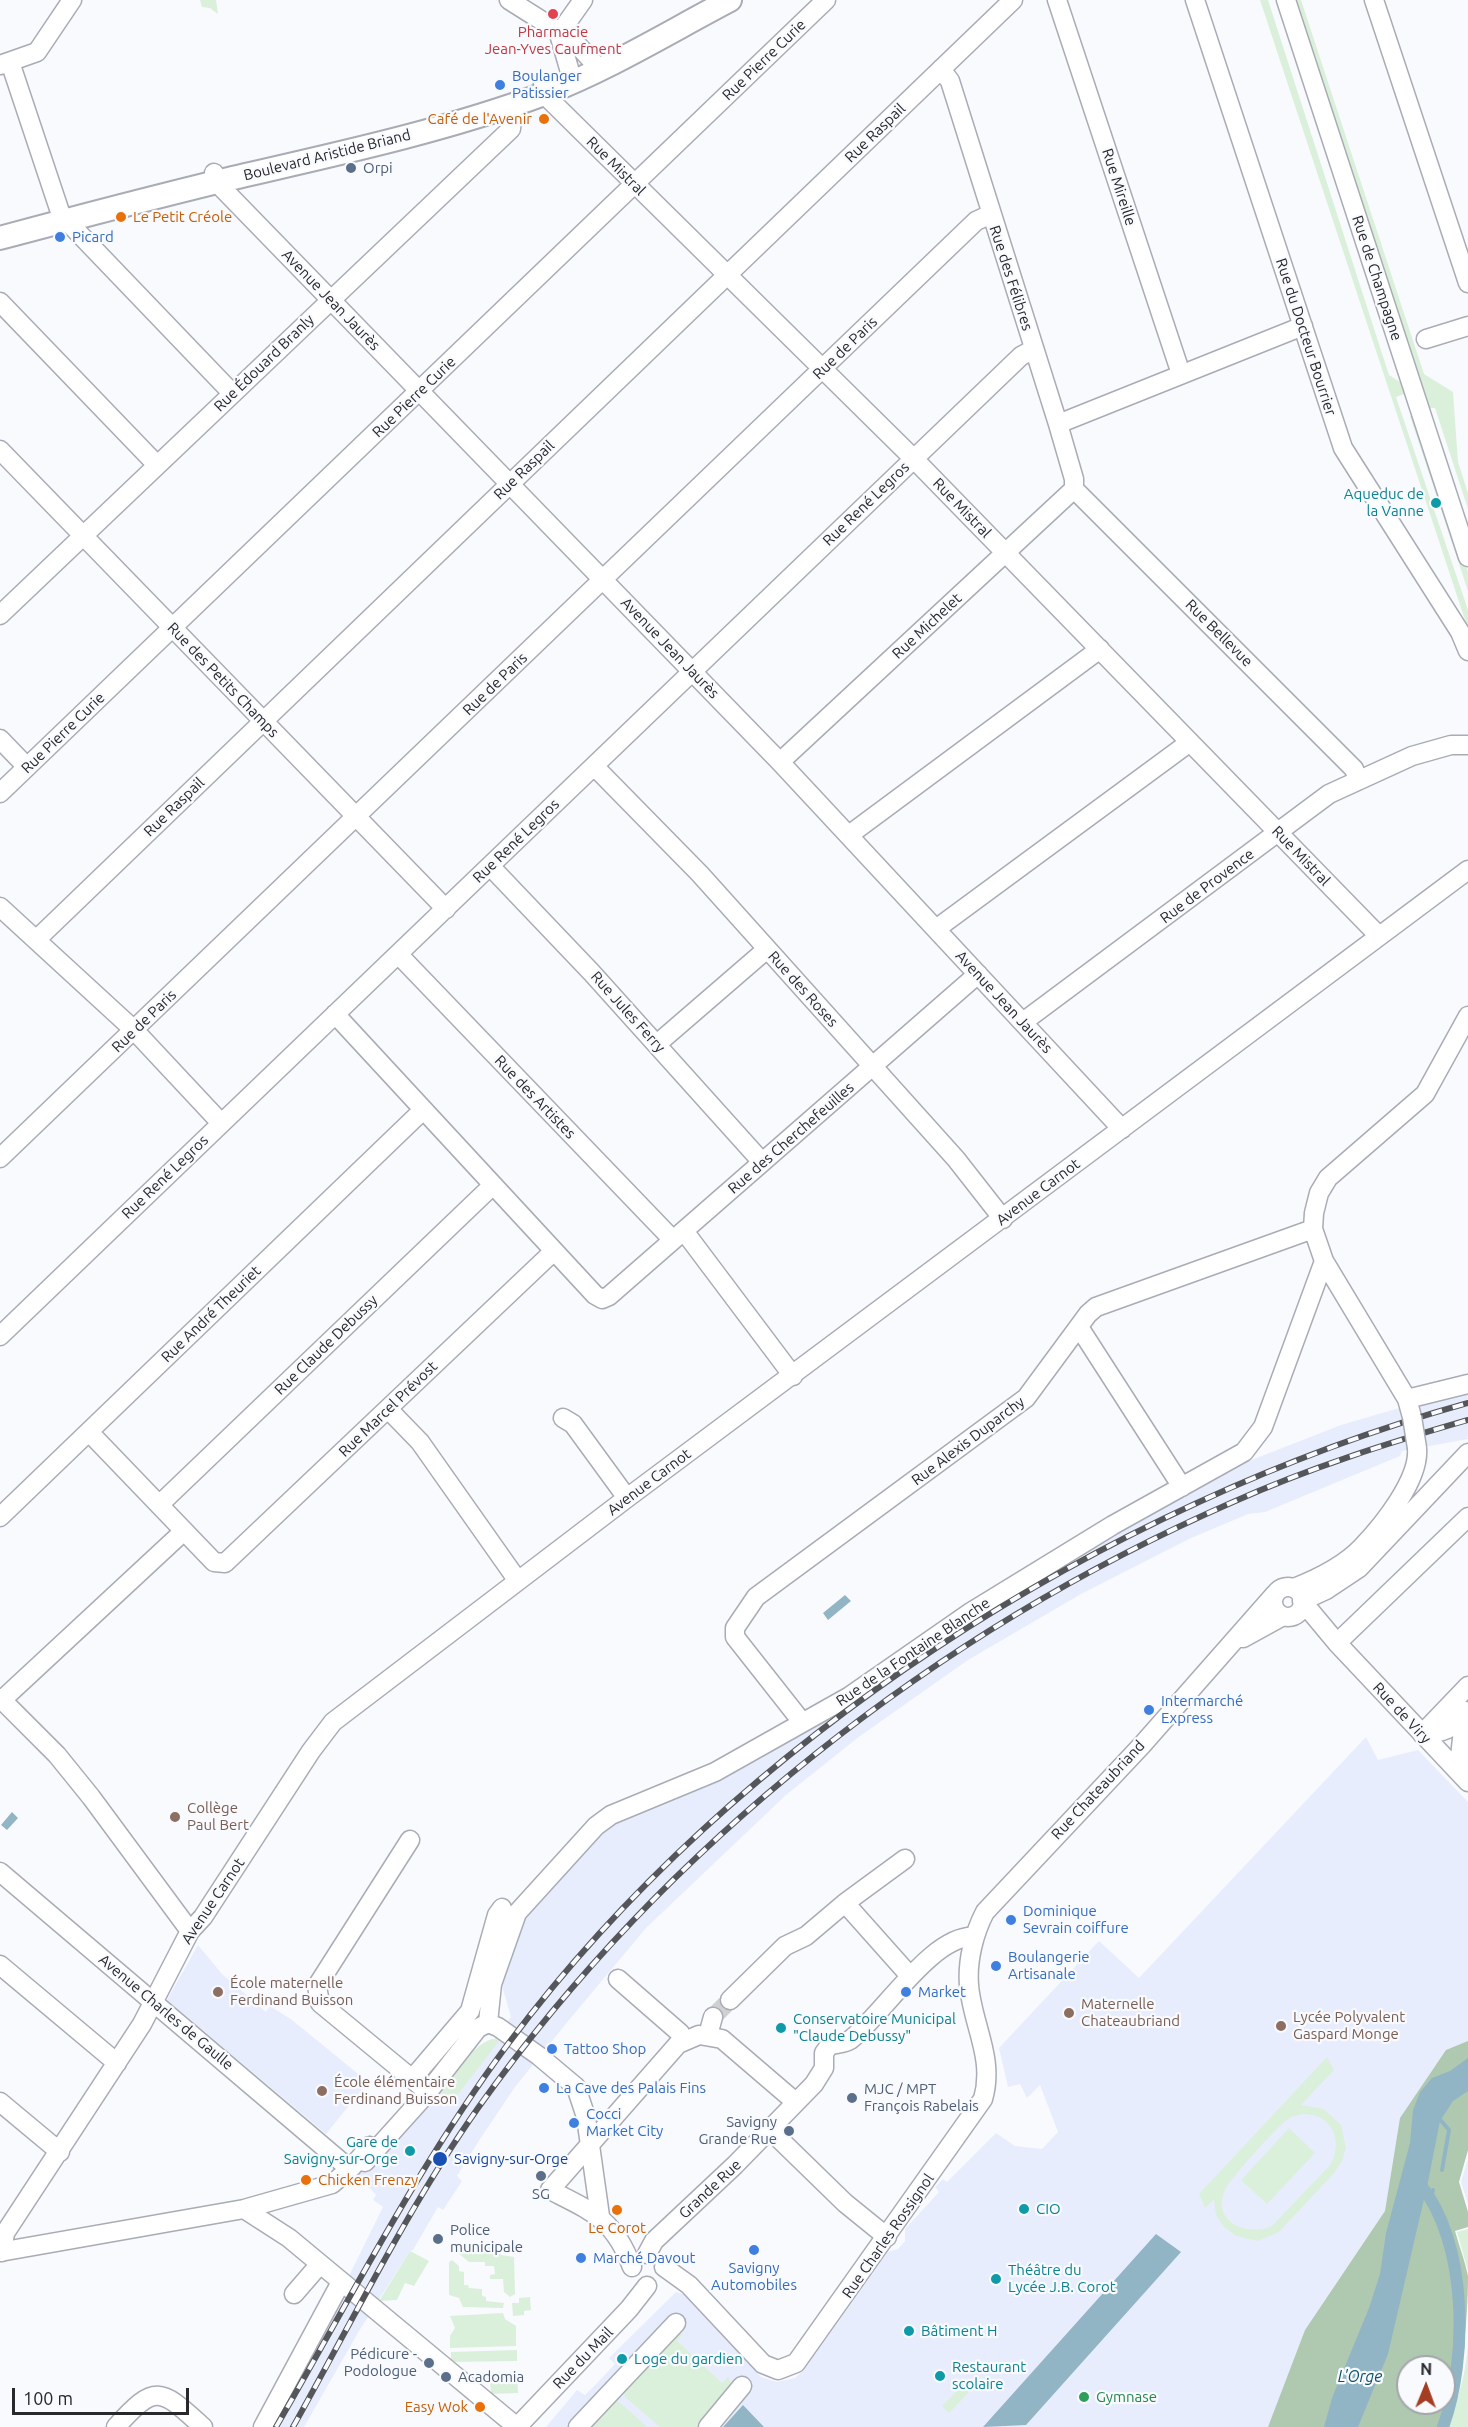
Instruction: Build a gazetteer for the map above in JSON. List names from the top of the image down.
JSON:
{
  "streets": {
    "main road": ["Boulevard Aristide Briand"],
    "street": [
      "Rue Pierre Curie",
      "Rue Raspail",
      "Rue Mistral",
      "Rue Mireille",
      "Rue des Félibres",
      "Rue de Champagne",
      "Avenue Jean Jaurès",
      "Rue du Docteur Bourrier",
      "Rue de Paris",
      "Rue Édouard Branly",
      "Rue René Legros",
      "Rue Michelet",
      "Rue Bellevue",
      "Rue des Petits Champs",
      "Rue de Provence",
      "Rue des Roses",
      "Rue Jules Ferry",
      "Rue des Artistes",
      "Rue des Cherchefeuilles",
      "Avenue Carnot",
      "Rue André Theuriet",
      "Rue Claude Debussy",
      "Rue Marcel Prévost",
      "Rue Alexis Duparchy",
      "Rue de la Fontaine Blanche",
      "Rue de Viry",
      "Rue Chateaubriand",
      "Avenue Charles de Gaulle",
      "Grande Rue",
      "Rue Charles Rossignol",
      "Rue du Mail"
    ]
  },
  "crossings": [
    ["Rue Pierre Curie", "Rue Mistral"],
    ["Rue Pierre Curie", "Avenue Jean Jaurès"],
    ["Rue Pierre Curie", "Rue des Petits Champs"],
    ["Rue Raspail", "Rue Mistral"],
    ["Rue Raspail", "Rue des Félibres"],
    ["Rue Raspail", "Avenue Jean Jaurès"],
    ["Rue Raspail", "Rue des Petits Champs"],
    ["Boulevard Aristide Briand", "Rue Mistral"],
    ["Boulevard Aristide Briand", "Avenue Jean Jaurès"],
    ["Boulevard Aristide Briand", "Rue Édouard Branly"],
    ["Rue Mistral", "Rue de Paris"],
    ["Rue Mistral", "Rue René Legros"],
    ["Rue Mistral", "Rue Michelet"],
    ["Rue Mistral", "Rue de Provence"],
    ["Rue Mistral", "Avenue Carnot"],
    ["Rue des Félibres", "Rue de Paris"],
    ["Rue des Félibres", "Rue René Legros"],
    ["Rue des Félibres", "Rue Michelet"],
    ["Rue des Félibres", "Rue Bellevue"],
    ["Avenue Jean Jaurès", "Rue de Paris"],
    ["Avenue Jean Jaurès", "Rue Édouard Branly"],
    ["Avenue Jean Jaurès", "Rue René Legros"],
    ["Avenue Jean Jaurès", "Rue Michelet"],
    ["Avenue Jean Jaurès", "Rue de Provence"],
    ["Avenue Jean Jaurès", "Rue des Cherchefeuilles"],
    ["Avenue Jean Jaurès", "Avenue Carnot"],
    ["Rue de Paris", "Rue des Petits Champs"],
    ["Rue Édouard Branly", "Rue des Petits Champs"],
    ["Rue René Legros", "Rue des Petits Champs"],
    ["Rue René Legros", "Rue des Roses"],
    ["Rue René Legros", "Rue Jules Ferry"],
    ["Rue René Legros", "Rue des Artistes"],
    ["Rue Michelet", "Rue Bellevue"],
    ["Rue Bellevue", "Rue de Provence"],
    ["Rue des Roses", "Rue des Cherchefeuilles"],
    ["Rue des Roses", "Avenue Carnot"],
    ["Rue Jules Ferry", "Rue des Cherchefeuilles"],
    ["Rue des Artistes", "Rue des Cherchefeuilles"],
    ["Rue des Artistes", "Avenue Carnot"],
    ["Rue des Cherchefeuilles", "Rue Marcel Prévost"],
    ["Avenue Carnot", "Avenue Charles de Gaulle"],
    ["Rue Alexis Duparchy", "Rue de la Fontaine Blanche"],
    ["Rue de Viry", "Rue Chateaubriand"],
    ["Rue Chateaubriand", "Grande Rue"],
    ["Rue Chateaubriand", "Rue Charles Rossignol"],
    ["Grande Rue", "Rue Charles Rossignol"],
    ["Grande Rue", "Rue du Mail"],
    ["Rue Charles Rossignol", "Rue du Mail"]
  ],
  "water": ["L'Orge"],
  "places": [
    "Pharmacie Jean-Yves Caufment",
    "Boulanger Patissier",
    "Café de l'Avenir",
    "Orpi",
    "Le Petit Créole",
    "Picard",
    "Aqueduc de la Vanne",
    "Intermarché Express",
    "Collège Paul Bert",
    "Dominique Sevrain coiffure",
    "Boulangerie Artisanale",
    "École maternelle Ferdinand Buisson",
    "Market",
    "Maternelle Chateaubriand",
    "Lycée Polyvalent Gaspard Monge",
    "Conservatoire Municipal \"Claude Debussy\"",
    "Tattoo Shop",
    "La Cave des Palais Fins",
    "École élémentaire Ferdinand Buisson",
    "MJC / MPT François Rabelais",
    "Cocci Market City",
    "Savigny Grande Rue",
    "Gare de Savigny-sur-Orge",
    "Savigny-sur-Orge",
    "SG",
    "Chicken Frenzy",
    "CIO",
    "Le Corot",
    "Police municipale",
    "Savigny Automobiles",
    "Marché Davout",
    "Théâtre du Lycée J.B. Corot",
    "Bâtiment H",
    "Loge du gardien",
    "Pédicure - Podologue",
    "Restaurant scolaire",
    "Acadomia",
    "Gymnase",
    "Easy Wok"
  ],
  "scale_bar": "100 m",
  "north": "top"
}
